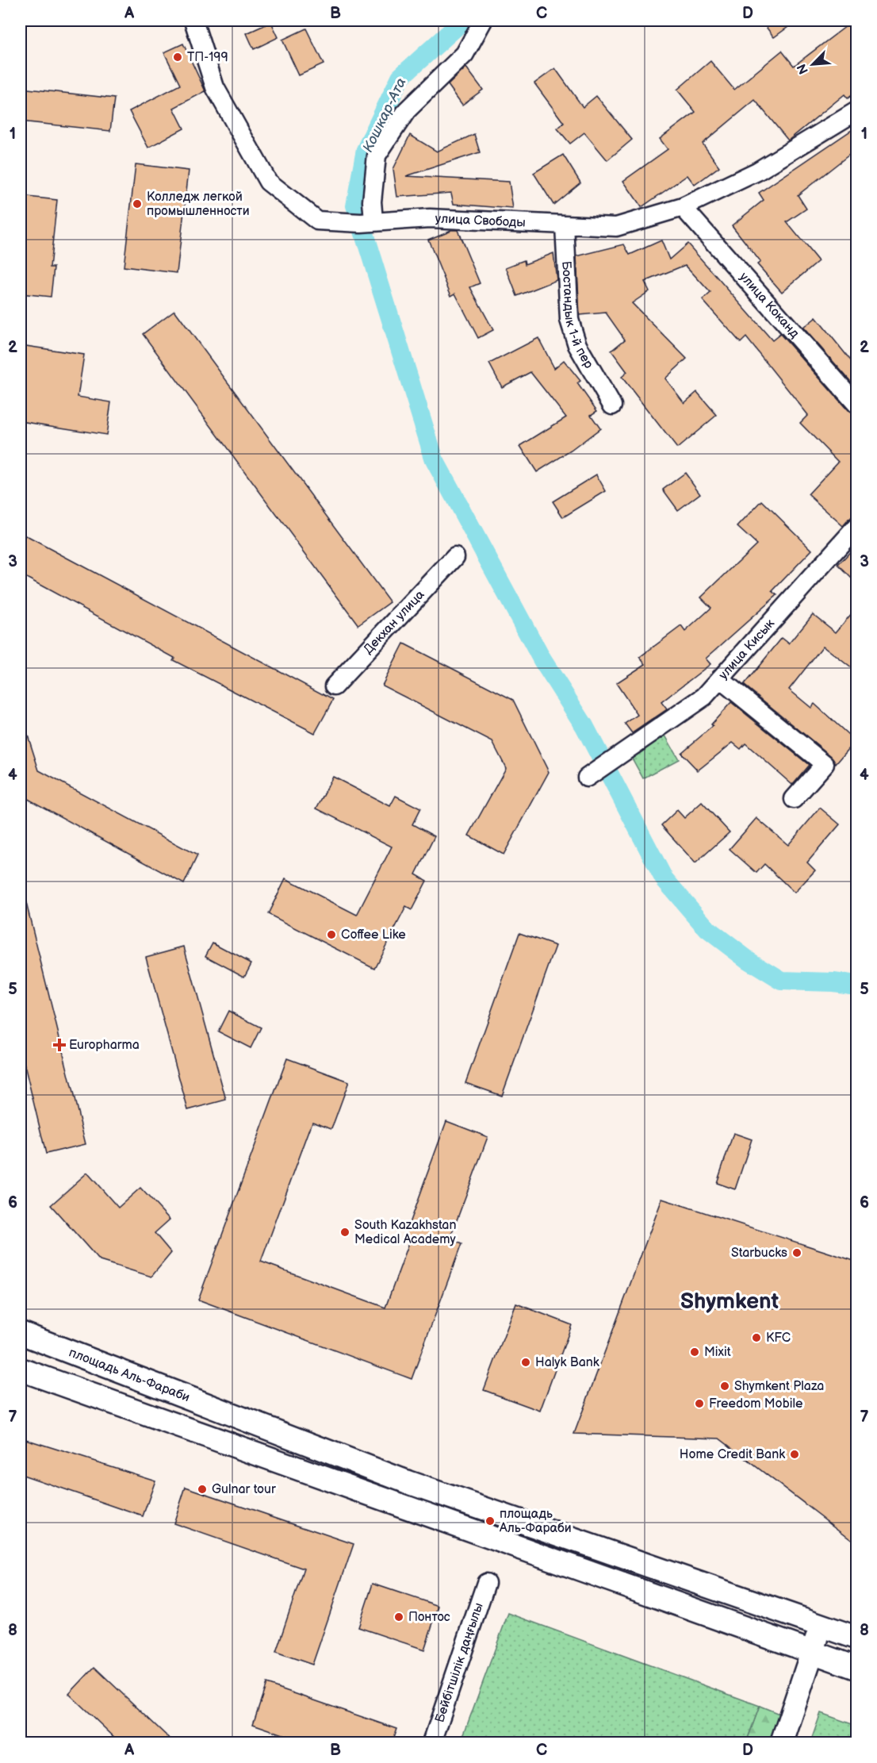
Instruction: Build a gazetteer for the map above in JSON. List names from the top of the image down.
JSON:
{
  "streets": {
    "main road": ["площадь Аль-Фараби"],
    "street": [
      "улица Свободы",
      "улица Коканд",
      "Бостандык 1-й пер",
      "Декхан улица",
      "улица Кисык",
      "Бейбітшілік даңғылы"
    ]
  },
  "crossings": [
    ["улица Свободы", "улица Коканд"],
    ["улица Свободы", "Бостандык 1-й пер"]
  ],
  "districts": ["Shymkent"],
  "water": ["Кошкар-Ата"],
  "places": {
    "other": [
      "ТП-199",
      "Колледж легкой промышленности",
      "Coffee Like",
      "South Kazakhstan Medical Academy",
      "Starbucks",
      "KFC",
      "Mixit",
      "Halyk Bank",
      "Shymkent Plaza",
      "Freedom Mobile",
      "Home Credit Bank",
      "Gulnar tour",
      "площадь Аль-Фараби",
      "Понтос"
    ],
    "health": ["Europharma"]
  },
  "north": "bottom left",
  "grid": {
    "columns": [
      "A",
      "B",
      "C",
      "D"
    ],
    "rows": [
      "1",
      "2",
      "3",
      "4",
      "5",
      "6",
      "7",
      "8"
    ]
  }
}
